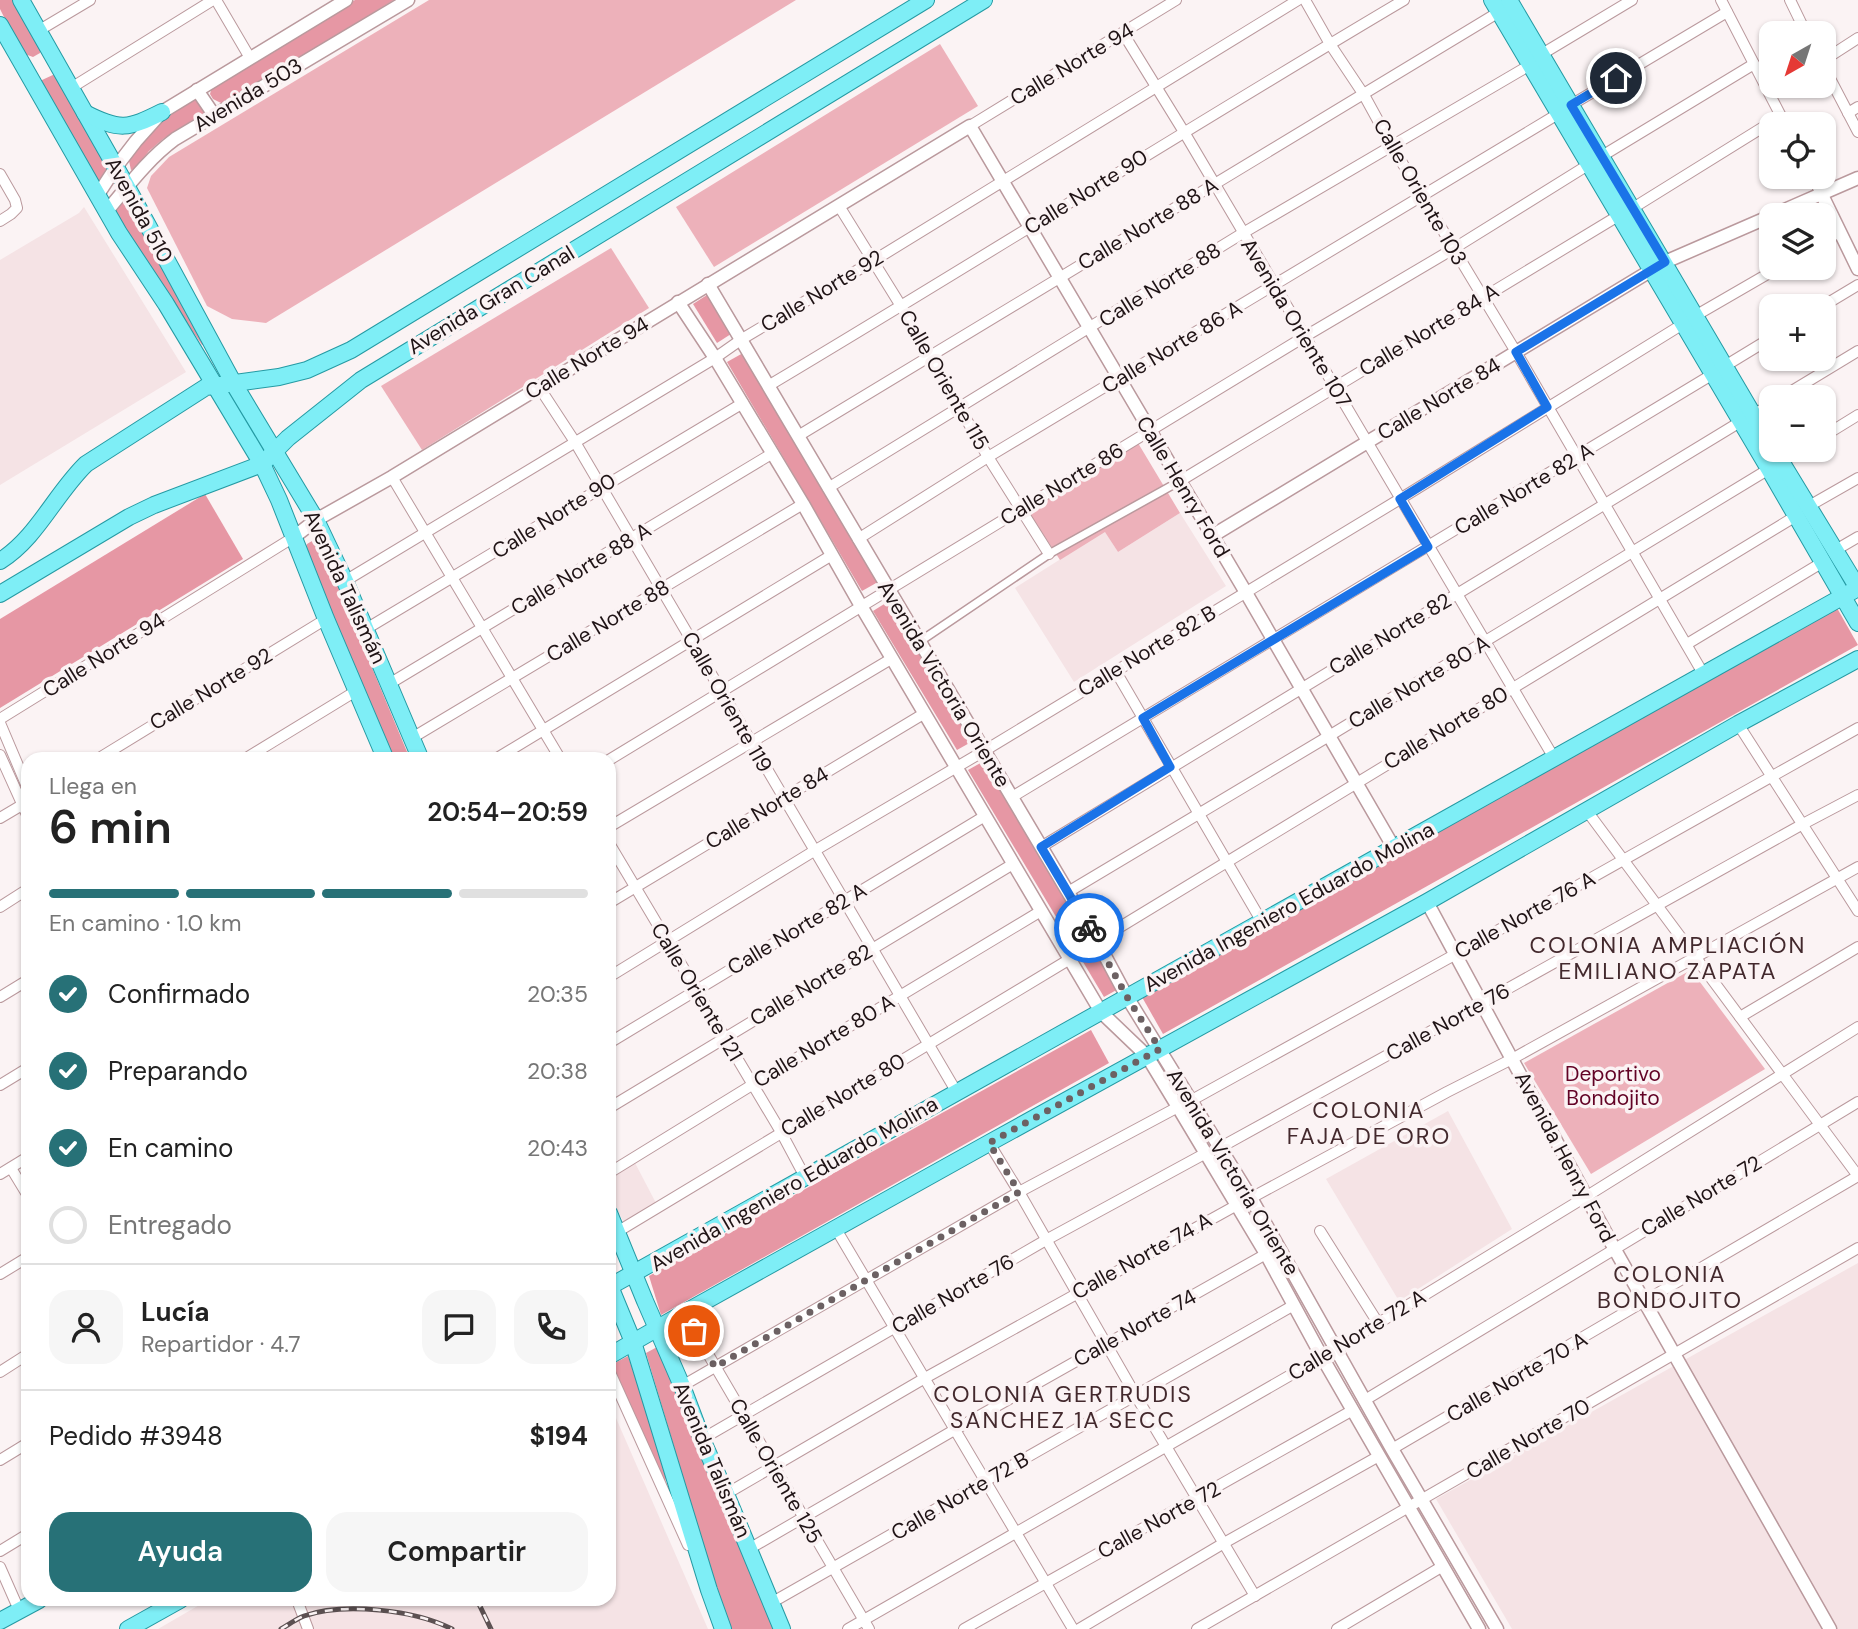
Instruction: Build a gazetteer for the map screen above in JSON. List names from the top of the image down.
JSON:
{
  "streets": {
    "main road": [
      "Avenida 510",
      "Avenida Gran Canal",
      "Avenida Talismán",
      "Avenida Ingeniero Eduardo Molina"
    ],
    "street": [
      "Calle Norte 94",
      "Avenida 503",
      "Calle Norte 90",
      "Calle Oriente 103",
      "Calle Norte 88 A",
      "Calle Norte 88",
      "Calle Norte 92",
      "Avenida Oriente 107",
      "Calle Norte 84 A",
      "Calle Norte 86 A",
      "Calle Oriente 115",
      "Calle Norte 84",
      "Calle Norte 86",
      "Calle Henry Ford",
      "Calle Norte 82 A",
      "Calle Norte 82",
      "Calle Norte 82 B",
      "Calle Norte 80 A",
      "Avenida Victoria Oriente",
      "Calle Oriente 119",
      "Calle Norte 80",
      "Calle Norte 76 A",
      "Calle Oriente 121",
      "Calle Norte 76",
      "Avenida Henry Ford",
      "Calle Norte 72",
      "Calle Norte 74 A",
      "Calle Norte 74",
      "Calle Norte 72 A",
      "Calle Norte 70 A",
      "Calle Norte 70",
      "Calle Oriente 125",
      "Calle Norte 72 B"
    ]
  },
  "crossings": [
    ["Calle Norte 94", "Avenida Oriente 107"],
    ["Calle Norte 94", "Calle Oriente 115"],
    ["Calle Norte 94", "Calle Henry Ford"],
    ["Calle Norte 94", "Avenida Talismán"],
    ["Calle Norte 94", "Avenida Victoria Oriente"],
    ["Calle Norte 94", "Calle Oriente 119"],
    ["Avenida 503", "Avenida 510"],
    ["Calle Norte 90", "Calle Oriente 103"],
    ["Calle Norte 90", "Avenida Oriente 107"],
    ["Calle Norte 90", "Calle Oriente 115"],
    ["Calle Norte 90", "Calle Henry Ford"],
    ["Calle Norte 90", "Avenida Talismán"],
    ["Calle Norte 90", "Avenida Victoria Oriente"],
    ["Calle Norte 90", "Calle Oriente 119"],
    ["Calle Oriente 103", "Calle Norte 88 A"],
    ["Calle Oriente 103", "Calle Norte 88"],
    ["Calle Oriente 103", "Calle Norte 84 A"],
    ["Calle Oriente 103", "Calle Norte 86 A"],
    ["Calle Oriente 103", "Calle Norte 84"],
    ["Calle Oriente 103", "Calle Norte 86"],
    ["Calle Oriente 103", "Calle Norte 82 A"],
    ["Calle Oriente 103", "Calle Norte 82"],
    ["Calle Oriente 103", "Calle Norte 82 B"],
    ["Calle Oriente 103", "Calle Norte 80 A"],
    ["Calle Oriente 103", "Calle Norte 80"],
    ["Calle Oriente 103", "Avenida Ingeniero Eduardo Molina"],
    ["Avenida 510", "Avenida Gran Canal"],
    ["Avenida 510", "Avenida Talismán"],
    ["Calle Norte 88 A", "Avenida Oriente 107"],
    ["Calle Norte 88 A", "Calle Oriente 115"],
    ["Calle Norte 88 A", "Calle Henry Ford"],
    ["Calle Norte 88 A", "Avenida Talismán"],
    ["Calle Norte 88 A", "Avenida Victoria Oriente"],
    ["Calle Norte 88 A", "Calle Oriente 119"],
    ["Calle Norte 88", "Avenida Oriente 107"],
    ["Calle Norte 88", "Calle Oriente 115"],
    ["Calle Norte 88", "Calle Henry Ford"],
    ["Calle Norte 88", "Avenida Talismán"],
    ["Calle Norte 88", "Avenida Victoria Oriente"],
    ["Calle Norte 88", "Calle Oriente 119"],
    ["Calle Norte 92", "Avenida Oriente 107"],
    ["Calle Norte 92", "Calle Oriente 115"],
    ["Calle Norte 92", "Calle Henry Ford"],
    ["Calle Norte 92", "Avenida Talismán"],
    ["Calle Norte 92", "Avenida Victoria Oriente"],
    ["Calle Norte 92", "Calle Oriente 119"],
    ["Avenida Gran Canal", "Avenida Talismán"],
    ["Avenida Oriente 107", "Calle Norte 84 A"],
    ["Avenida Oriente 107", "Calle Norte 86 A"],
    ["Avenida Oriente 107", "Calle Norte 84"],
    ["Avenida Oriente 107", "Calle Norte 86"],
    ["Avenida Oriente 107", "Calle Norte 82 A"],
    ["Avenida Oriente 107", "Calle Norte 82"],
    ["Avenida Oriente 107", "Calle Norte 82 B"],
    ["Avenida Oriente 107", "Calle Norte 80 A"],
    ["Avenida Oriente 107", "Calle Norte 80"],
    ["Avenida Oriente 107", "Avenida Ingeniero Eduardo Molina"],
    ["Calle Norte 84 A", "Calle Oriente 115"],
    ["Calle Norte 84 A", "Calle Henry Ford"],
    ["Calle Norte 84 A", "Avenida Victoria Oriente"],
    ["Calle Norte 86 A", "Calle Oriente 115"],
    ["Calle Norte 86 A", "Calle Henry Ford"],
    ["Calle Norte 86 A", "Avenida Victoria Oriente"],
    ["Calle Oriente 115", "Calle Norte 86"],
    ["Calle Norte 84", "Calle Henry Ford"],
    ["Calle Norte 84", "Avenida Victoria Oriente"],
    ["Calle Norte 84", "Calle Oriente 119"],
    ["Calle Norte 84", "Calle Oriente 121"],
    ["Calle Norte 86", "Calle Henry Ford"],
    ["Calle Norte 86", "Avenida Victoria Oriente"],
    ["Calle Norte 86", "Calle Oriente 119"],
    ["Calle Henry Ford", "Calle Norte 82 A"],
    ["Calle Henry Ford", "Calle Norte 82"],
    ["Calle Henry Ford", "Calle Norte 82 B"],
    ["Calle Henry Ford", "Calle Norte 80 A"],
    ["Calle Henry Ford", "Calle Norte 80"],
    ["Calle Henry Ford", "Avenida Ingeniero Eduardo Molina"],
    ["Calle Norte 82 A", "Avenida Victoria Oriente"],
    ["Calle Norte 82 A", "Calle Oriente 119"],
    ["Calle Norte 82 A", "Calle Oriente 121"],
    ["Avenida Talismán", "Calle Norte 80"],
    ["Avenida Talismán", "Avenida Ingeniero Eduardo Molina"],
    ["Avenida Talismán", "Calle Norte 76"],
    ["Avenida Talismán", "Calle Norte 74 A"],
    ["Avenida Talismán", "Calle Norte 74"],
    ["Avenida Talismán", "Calle Norte 72 B"],
    ["Calle Norte 82", "Avenida Victoria Oriente"],
    ["Calle Norte 82", "Calle Oriente 119"],
    ["Calle Norte 82", "Calle Oriente 121"],
    ["Calle Norte 82 B", "Avenida Victoria Oriente"],
    ["Calle Norte 82 B", "Calle Oriente 119"],
    ["Calle Norte 82 B", "Calle Oriente 121"],
    ["Calle Norte 80 A", "Avenida Victoria Oriente"],
    ["Calle Norte 80 A", "Calle Oriente 119"],
    ["Calle Norte 80 A", "Calle Oriente 121"],
    ["Avenida Victoria Oriente", "Calle Norte 80"],
    ["Avenida Victoria Oriente", "Avenida Ingeniero Eduardo Molina"],
    ["Avenida Victoria Oriente", "Calle Norte 76 A"],
    ["Avenida Victoria Oriente", "Calle Norte 76"],
    ["Avenida Victoria Oriente", "Calle Norte 72"],
    ["Avenida Victoria Oriente", "Calle Norte 74 A"],
    ["Avenida Victoria Oriente", "Calle Norte 74"],
    ["Avenida Victoria Oriente", "Calle Norte 72 A"],
    ["Avenida Victoria Oriente", "Calle Norte 70 A"],
    ["Avenida Victoria Oriente", "Calle Norte 70"],
    ["Avenida Victoria Oriente", "Calle Norte 72 B"],
    ["Calle Oriente 119", "Calle Norte 80"],
    ["Calle Oriente 119", "Avenida Ingeniero Eduardo Molina"],
    ["Calle Norte 80", "Calle Oriente 121"],
    ["Avenida Ingeniero Eduardo Molina", "Calle Oriente 121"],
    ["Calle Norte 76 A", "Avenida Henry Ford"],
    ["Calle Norte 76", "Avenida Henry Ford"],
    ["Calle Norte 76", "Calle Oriente 125"],
    ["Avenida Henry Ford", "Calle Norte 72"],
    ["Avenida Henry Ford", "Calle Norte 74 A"],
    ["Avenida Henry Ford", "Calle Norte 72 A"],
    ["Avenida Henry Ford", "Calle Norte 70 A"],
    ["Avenida Henry Ford", "Calle Norte 70"],
    ["Calle Norte 74 A", "Calle Oriente 125"],
    ["Calle Norte 74", "Calle Oriente 125"],
    ["Calle Norte 72 A", "Calle Oriente 125"],
    ["Calle Oriente 125", "Calle Norte 72 B"]
  ],
  "districts": [
    "COLONIA AMPLIACIÓN EMILIANO ZAPATA",
    "COLONIA FAJA DE ORO",
    "COLONIA BONDOJITO",
    "COLONIA GERTRUDIS SANCHEZ 1A SECC"
  ],
  "parks": ["Deportivo Bondojito"],
  "north": "bottom left",
  "page": {
    "map_buttons": ["+", "−"],
    "heading": ["6 min", "Llega en", "20:54–20:59"],
    "panel": [
      "Lucía",
      "Repartidor · 4.7",
      "Pedido #3948",
      "$194"
    ],
    "bar": "En camino · 1.0 km",
    "list": [
      ["Confirmado", "20:35"],
      ["Preparando", "20:38"],
      ["En camino", "20:43"],
      "Entregado"
    ],
    "buttons": ["Ayuda", "Compartir"]
  }
}
